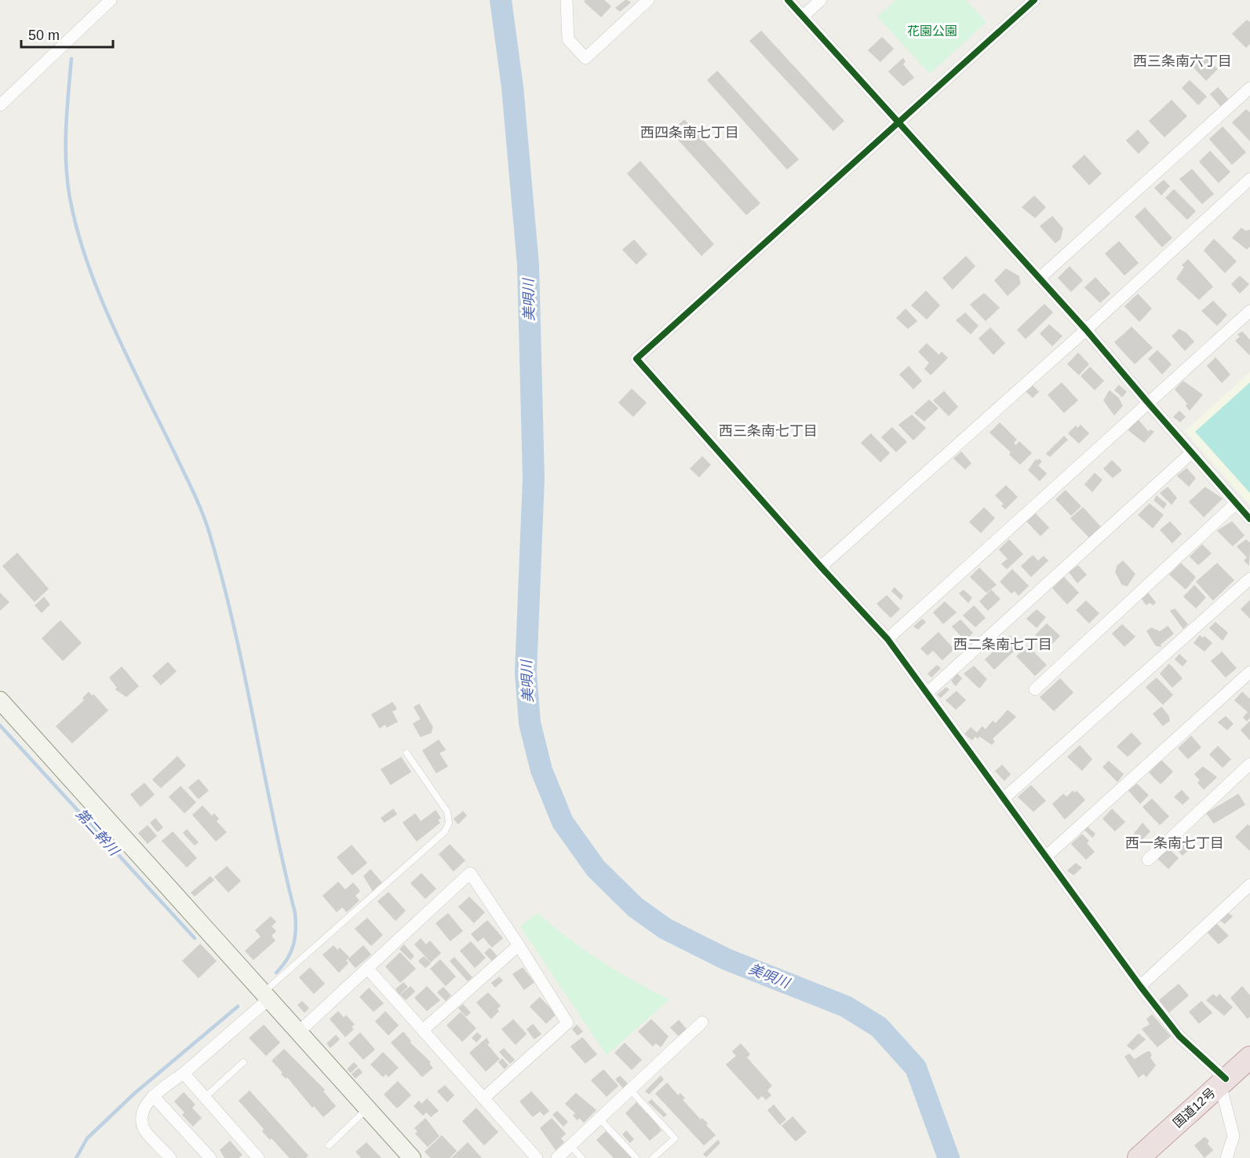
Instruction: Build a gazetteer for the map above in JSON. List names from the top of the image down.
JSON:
{
  "streets": {
    "highway": ["国道12号"]
  },
  "districts": [
    "西三条南六丁目",
    "西四条南七丁目",
    "西三条南七丁目",
    "西二条南七丁目",
    "西一条南七丁目"
  ],
  "water": ["美唄川", "第二幹川"],
  "parks": ["花園公園"],
  "scale_bar": "50 m"
}
